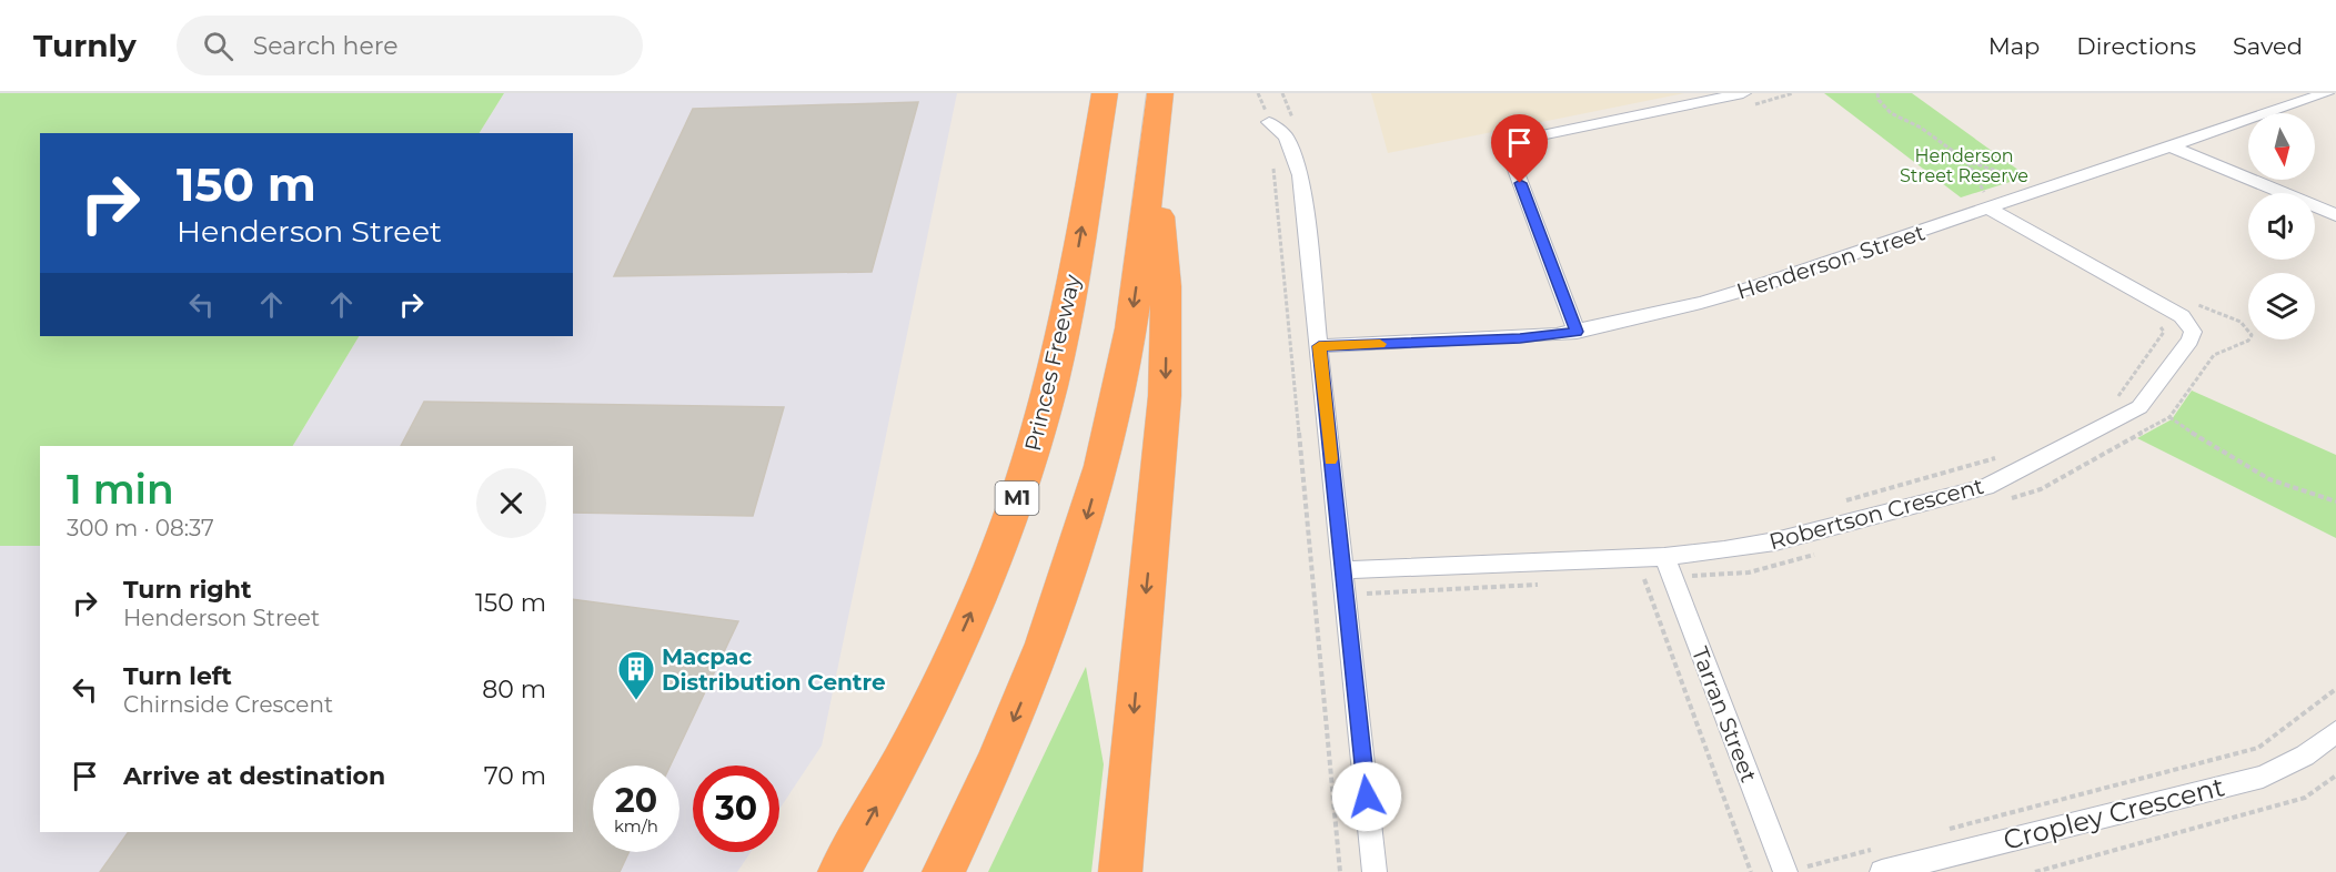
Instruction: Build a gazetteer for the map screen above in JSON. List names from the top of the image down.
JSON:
{
  "streets": {
    "highway": ["Princes Freeway", "M1"],
    "street": [
      "Henderson Street",
      "Robertson Crescent",
      "Tarran Street",
      "Cropley Crescent"
    ]
  },
  "crossings": [
    ["Henderson Street", "Robertson Crescent"],
    ["Robertson Crescent", "Tarran Street"]
  ],
  "parks": ["Henderson Street Reserve"],
  "places": {
    "building": ["Macpac Distribution Centre"]
  },
  "north": "bottom",
  "page": {
    "header": "Turnly",
    "search": "Search here",
    "nav": ["Map", "Directions", "Saved"],
    "turn": ["150 m", "Henderson Street"],
    "heading": ["1 min", "300 m · 08:37"],
    "list": [
      {
        "name": "Turn right",
        "note": "Henderson Street",
        "value": "150 m"
      },
      {
        "name": "Turn left",
        "note": "Chirnside Crescent",
        "value": "80 m"
      },
      {
        "name": "Arrive at destination",
        "value": "70 m"
      }
    ],
    "speed": "20 km/h",
    "limit": "30"
  }
}
